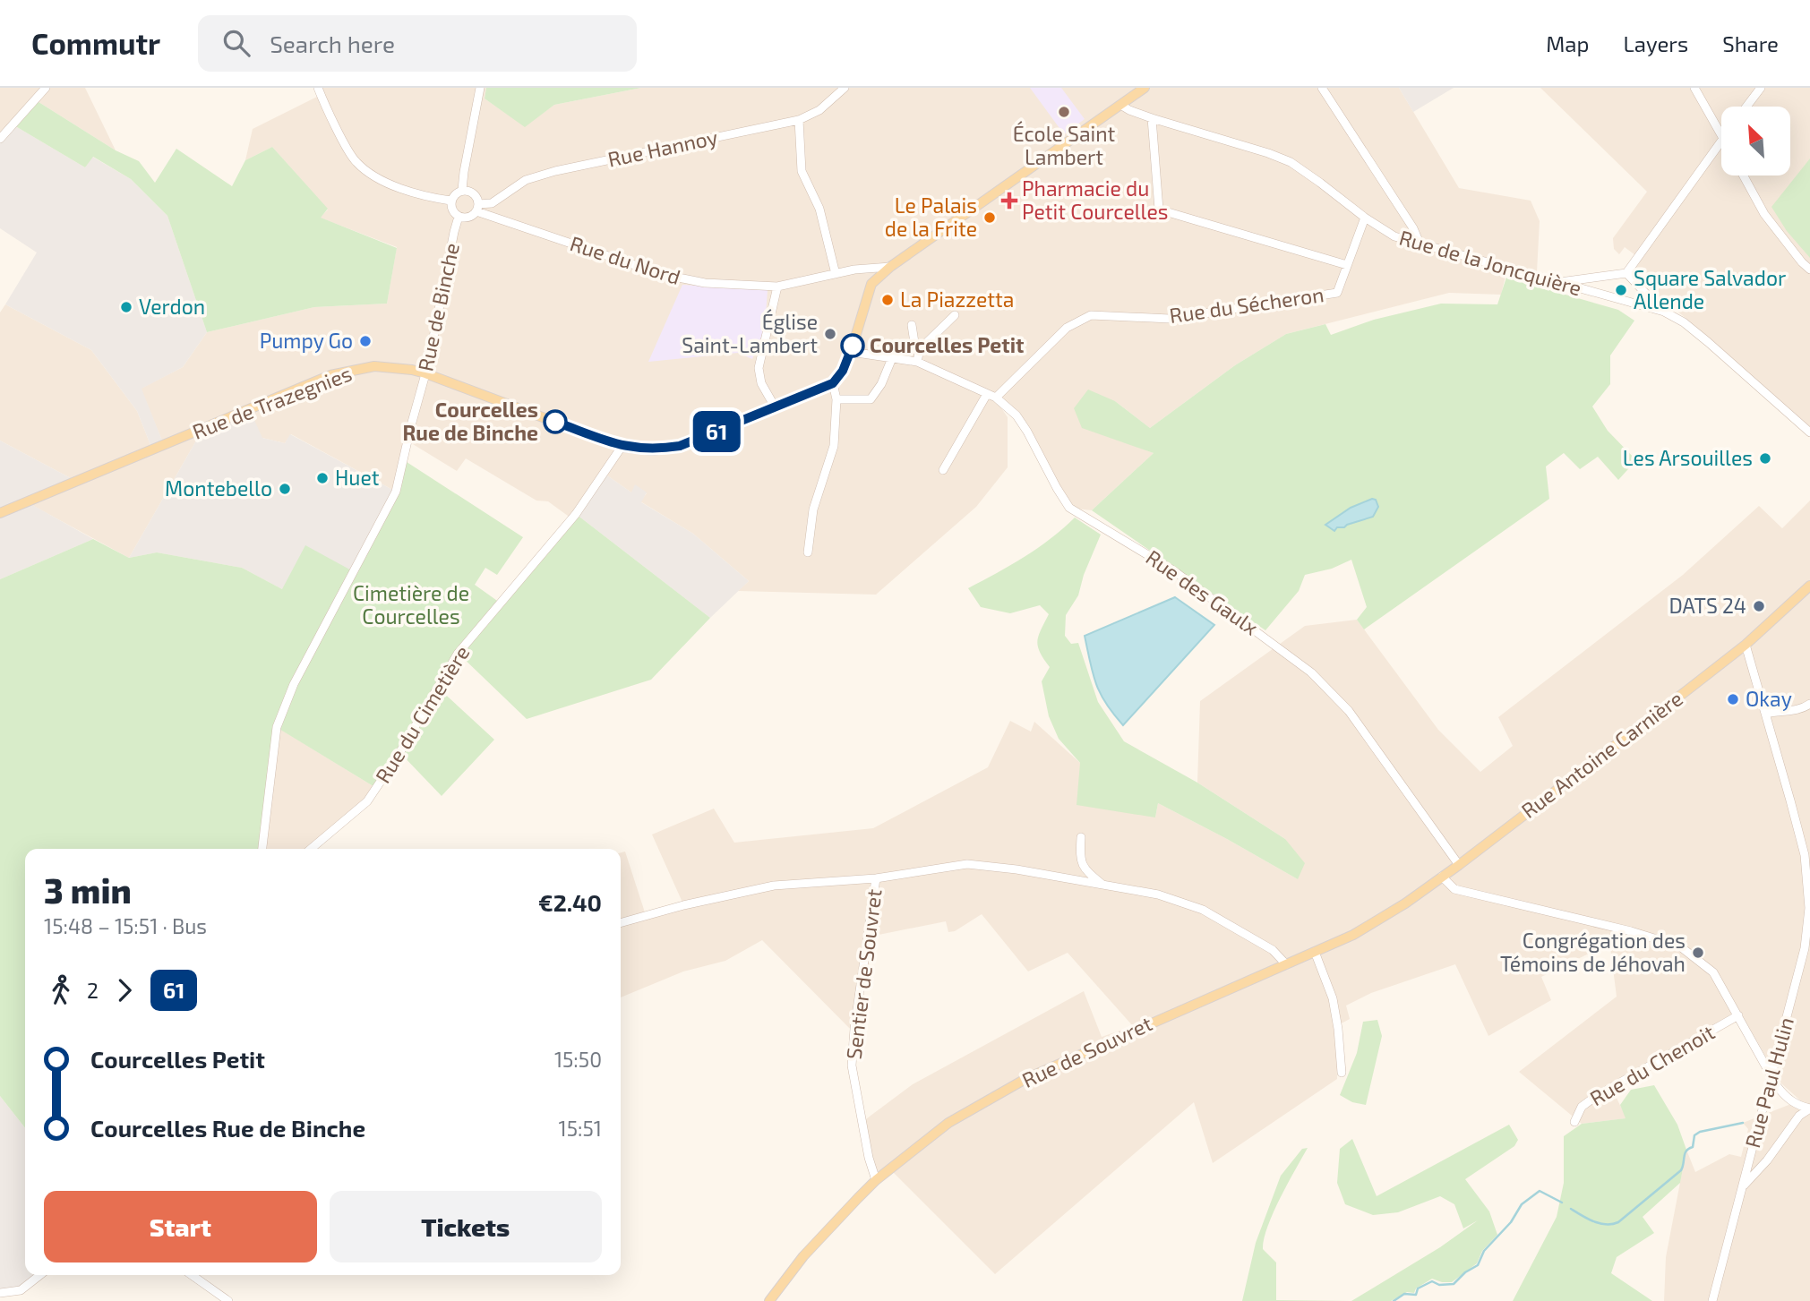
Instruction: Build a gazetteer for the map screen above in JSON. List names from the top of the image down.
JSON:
{
  "streets": {
    "main road": ["Rue de Trazegnies", "Rue Antoine Carnière", "Rue de Souvret"],
    "street": [
      "Rue Hannoy",
      "Rue du Nord",
      "Rue de la Joncquière",
      "Rue du Sécheron",
      "Rue de Binche",
      "Rue des Gaulx",
      "Rue du Cimetière",
      "Sentier de Souvret",
      "Rue du Chenoit",
      "Rue Paul Hulin"
    ]
  },
  "crossings": [
    ["Rue Hannoy", "Rue du Nord"],
    ["Rue Hannoy", "Rue de Binche"],
    ["Rue du Nord", "Rue de Binche"],
    ["Rue de la Joncquière", "Rue du Sécheron"],
    ["Rue du Sécheron", "Rue des Gaulx"],
    ["Rue de Binche", "Rue de Trazegnies"],
    ["Rue de Trazegnies", "Rue du Cimetière"],
    ["Rue des Gaulx", "Rue Antoine Carnière"],
    ["Rue des Gaulx", "Rue de Souvret"],
    ["Rue Antoine Carnière", "Rue de Souvret"],
    ["Rue Antoine Carnière", "Rue Paul Hulin"],
    ["Sentier de Souvret", "Rue de Souvret"]
  ],
  "parks": ["Cimetière de Courcelles"],
  "places": {
    "other": [
      "École Saint Lambert",
      "Le Palais de la Frite",
      "Square Salvador Allende",
      "La Piazzetta",
      "Verdon",
      "Église Saint-Lambert",
      "Pumpy Go",
      "Courcelles Petit",
      "Courcelles Rue de Binche",
      "Les Arsouilles",
      "Huet",
      "Montebello",
      "DATS 24",
      "Okay",
      "Congrégation des Témoins de Jéhovah"
    ],
    "health": ["Pharmacie du Petit Courcelles"]
  },
  "lines": ["bus line 61"],
  "north": "top left",
  "page": {
    "header": "Commutr",
    "search": "Search here",
    "nav": ["Map", "Layers", "Share"],
    "on_map": "61",
    "heading": ["3 min", "15:48 – 15:51 · Bus", "€2.40"],
    "legs": ["2", "61"],
    "list": [
      {
        "name": "Courcelles Petit",
        "value": "15:50"
      },
      {
        "name": "Courcelles Rue de Binche",
        "value": "15:51"
      }
    ],
    "buttons": ["Start", "Tickets"]
  }
}
